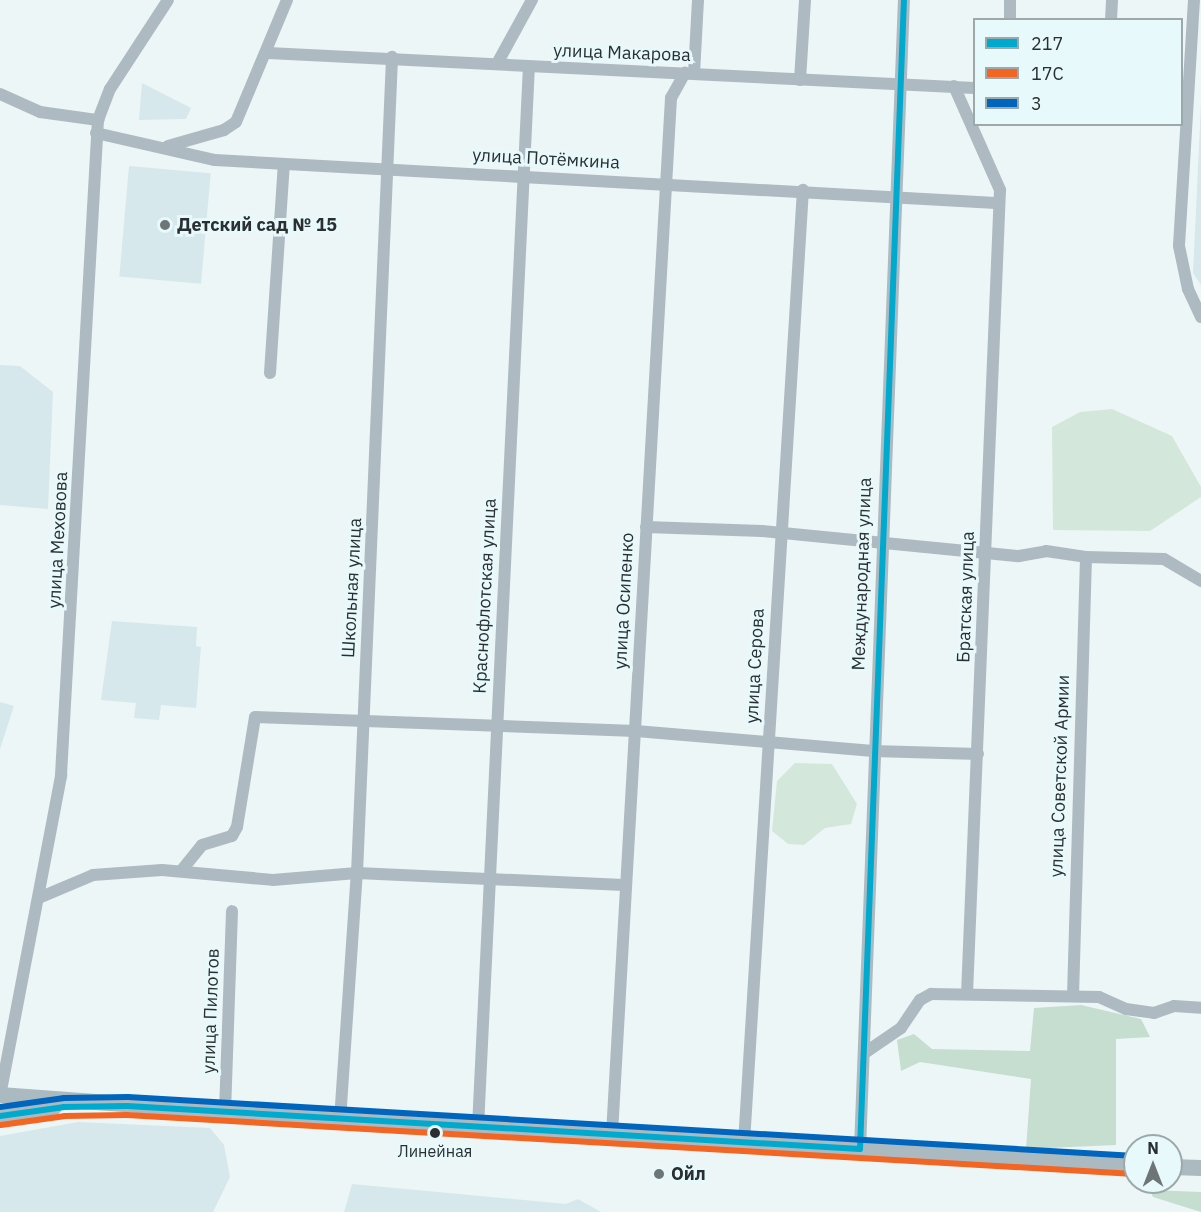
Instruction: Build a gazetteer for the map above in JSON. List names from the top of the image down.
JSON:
{
  "streets": {
    "street": [
      "улица Макарова",
      "улица Потёмкина",
      "улица Меховова",
      "Международная улица",
      "Школьная улица",
      "Краснофлотская улица",
      "Братская улица",
      "улица Осипенко",
      "улица Серова",
      "улица Советской Армии",
      "улица Пилотов"
    ]
  },
  "crossings": [
    ["улица Макарова", "Международная улица"],
    ["улица Макарова", "Школьная улица"],
    ["улица Макарова", "Краснофлотская улица"],
    ["улица Макарова", "Братская улица"],
    ["улица Макарова", "улица Осипенко"],
    ["улица Потёмкина", "улица Меховова"],
    ["улица Потёмкина", "Международная улица"],
    ["улица Потёмкина", "Школьная улица"],
    ["улица Потёмкина", "Краснофлотская улица"],
    ["улица Потёмкина", "Братская улица"],
    ["улица Потёмкина", "улица Осипенко"],
    ["улица Потёмкина", "улица Серова"]
  ],
  "places": ["Детский сад № 15", "Линейная", "Ойл"],
  "lines": ["transit line 217", "transit line 3", "transit line 17С"],
  "legend": ["217", "17С", "3"],
  "north": "top"
}
